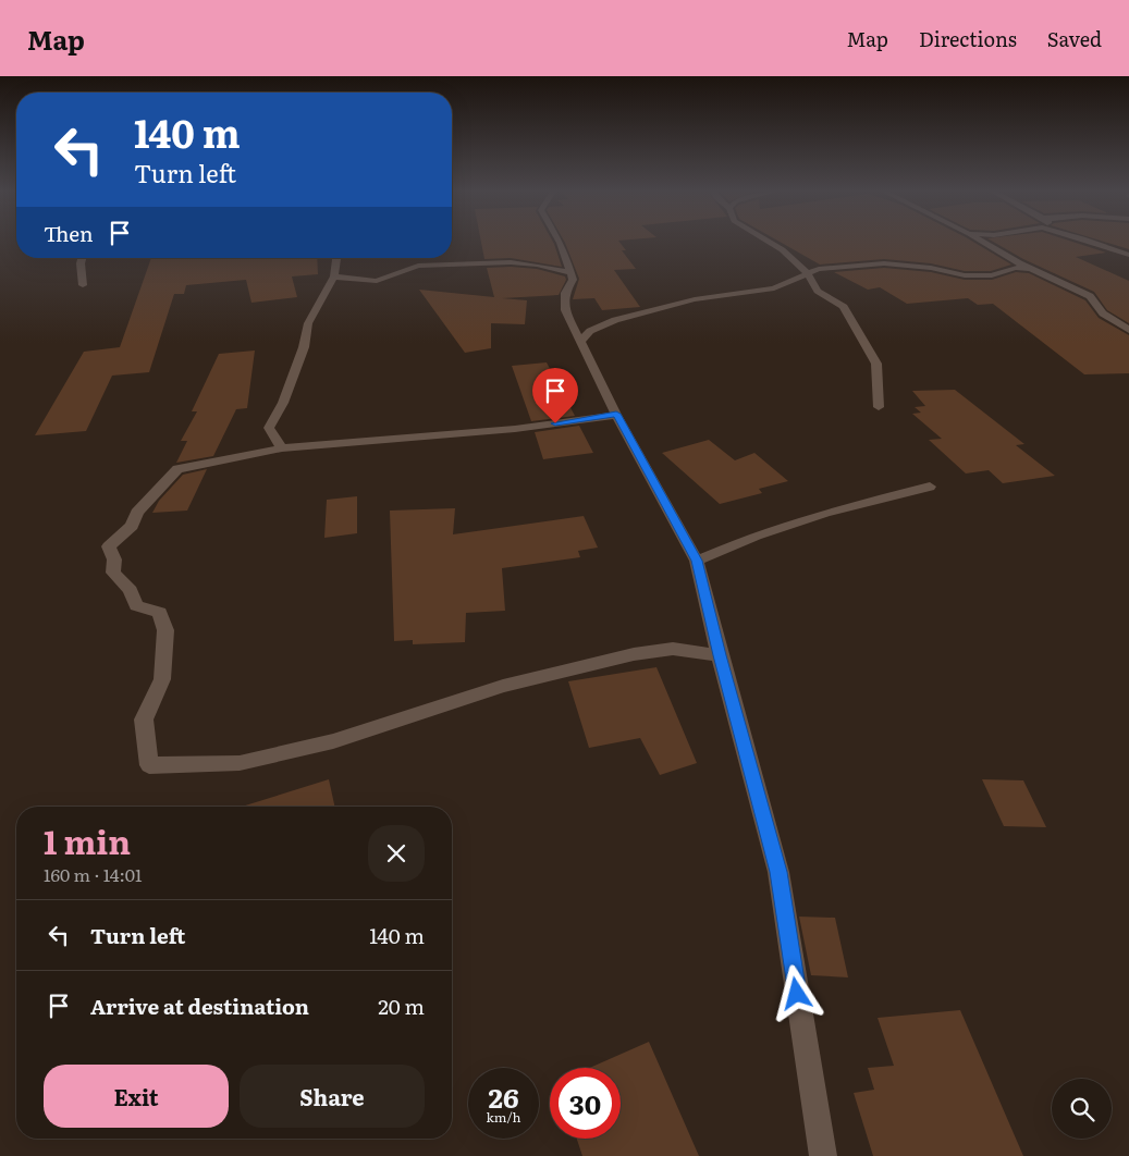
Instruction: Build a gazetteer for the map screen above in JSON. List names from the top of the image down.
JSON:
{
  "page": {
    "header": "Map",
    "nav": ["Map", "Directions", "Saved"],
    "turn": ["140 m", "Turn left"],
    "then": "Then",
    "heading": ["1 min", "160 m · 14:01"],
    "list": [
      {
        "name": "Turn left",
        "value": "140 m"
      },
      {
        "name": "Arrive at destination",
        "value": "20 m"
      }
    ],
    "buttons": ["Exit", "Share"],
    "speed": "26 km/h",
    "limit": "30"
  }
}
